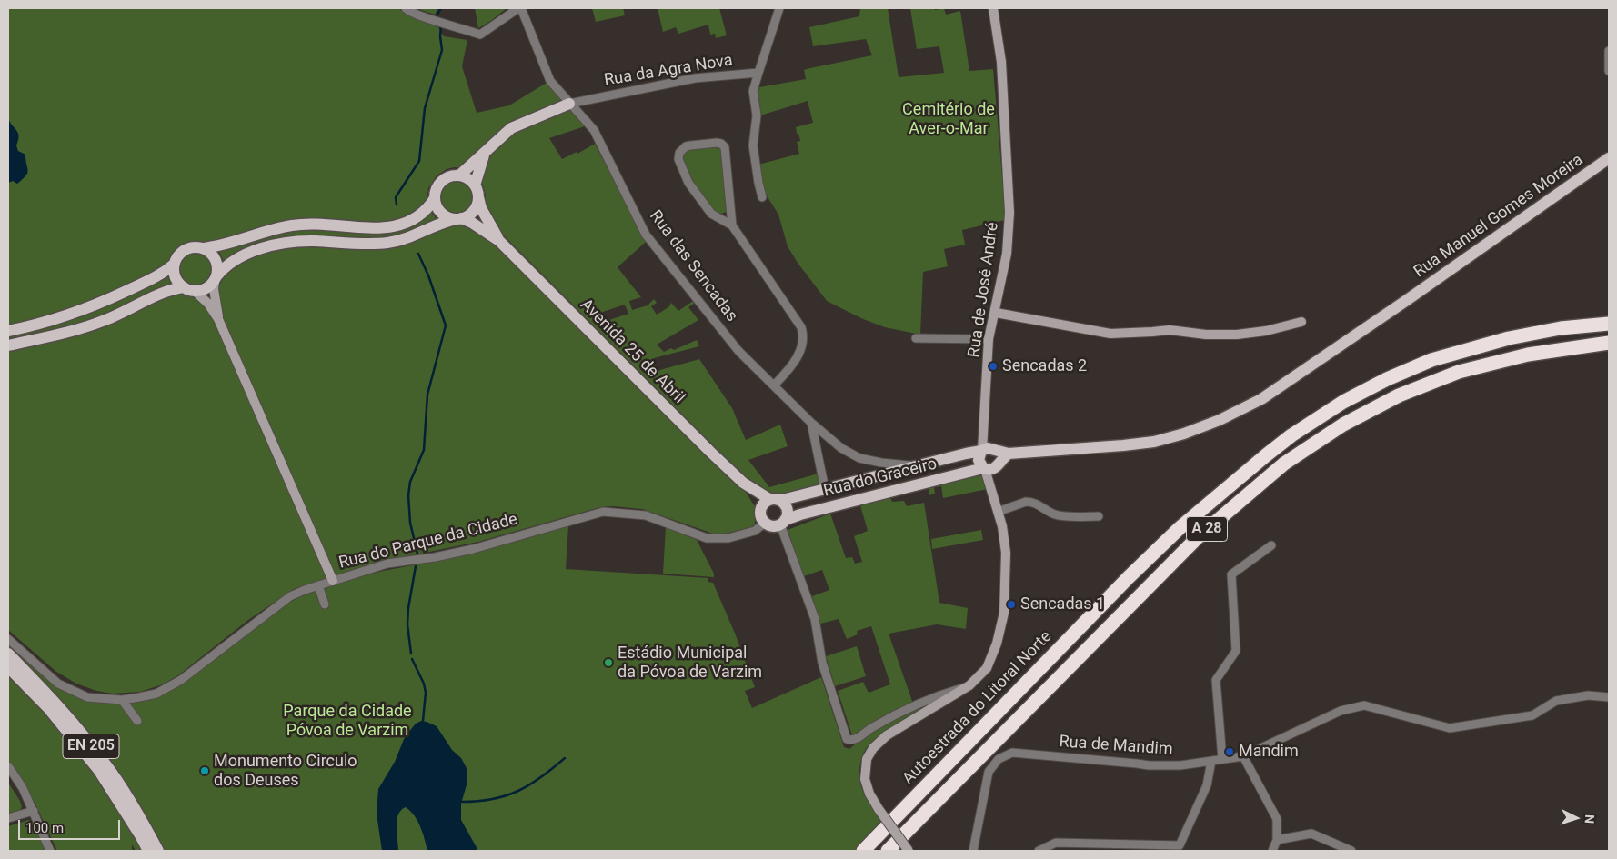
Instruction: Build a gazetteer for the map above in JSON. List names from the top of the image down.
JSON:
{
  "streets": {
    "highway": ["A 28", "Autoestrada do Litoral Norte"],
    "main road": [
      "Rua Manuel Gomes Moreira",
      "Avenida 25 de Abril",
      "Rua do Graceiro",
      "EN 205"
    ],
    "street": [
      "Rua da Agra Nova",
      "Rua das Sencadas",
      "Rua de José André",
      "Rua do Parque da Cidade",
      "Rua de Mandim"
    ]
  },
  "crossings": [
    ["Rua da Agra Nova", "Rua das Sencadas"],
    ["Rua Manuel Gomes Moreira", "Rua do Graceiro"],
    ["Avenida 25 de Abril", "Rua do Graceiro"],
    ["Avenida 25 de Abril", "Rua do Parque da Cidade"],
    ["Rua do Graceiro", "Rua do Parque da Cidade"]
  ],
  "parks": ["Cemitério de Aver-o-Mar", "Parque da Cidade Póvoa de Varzim"],
  "places": [
    "Sencadas 2",
    "Sencadas 1",
    "Estádio Municipal da Póvoa de Varzim",
    "Mandim",
    "Monumento Circulo dos Deuses"
  ],
  "scale_bar": "100 m",
  "north": "right"
}
